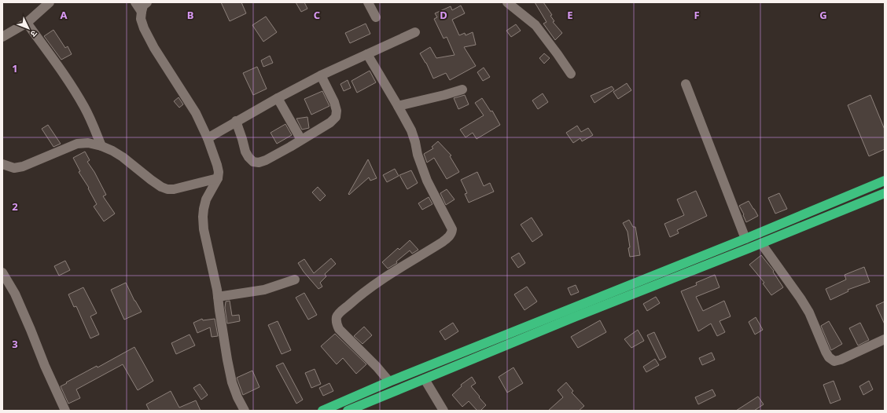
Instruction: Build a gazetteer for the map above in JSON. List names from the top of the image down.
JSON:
{
  "north": "bottom right",
  "grid": {
    "columns": [
      "A",
      "B",
      "C",
      "D",
      "E",
      "F",
      "G"
    ],
    "rows": ["1", "2", "3"]
  }
}
